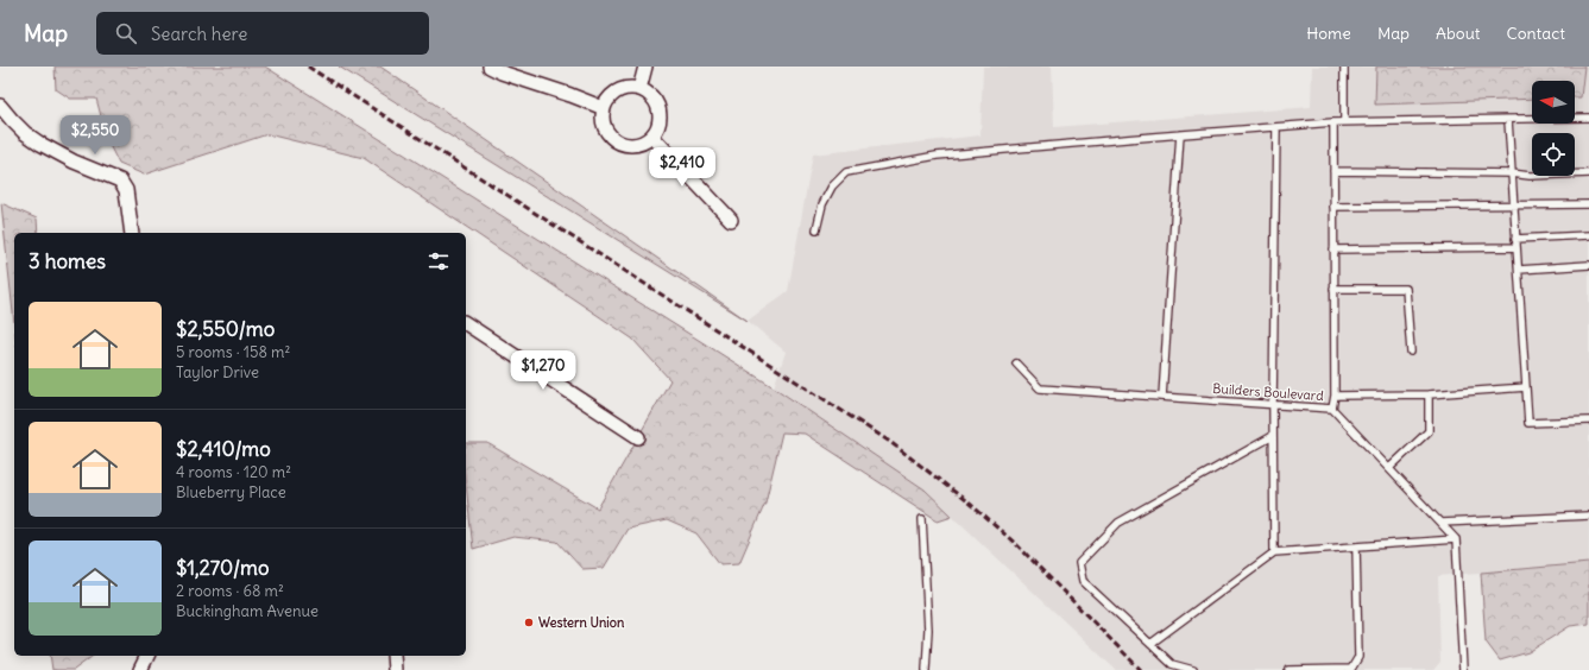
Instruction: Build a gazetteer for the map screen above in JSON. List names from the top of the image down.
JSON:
{
  "streets": {
    "lane": ["Builders Boulevard"]
  },
  "places": ["Western Union"],
  "north": "left",
  "page": {
    "header": "Map",
    "search": "Search here",
    "nav": [
      "Home",
      "Map",
      "About",
      "Contact"
    ],
    "price": ["$2,550", "$2,410", "$1,270"],
    "heading": "3 homes",
    "list": [
      {
        "name": "$2,550/mo",
        "note": "5 rooms · 158 m² · Taylor Drive"
      },
      {
        "name": "$2,410/mo",
        "note": "4 rooms · 120 m² · Blueberry Place"
      },
      {
        "name": "$1,270/mo",
        "note": "2 rooms · 68 m² · Buckingham Avenue"
      }
    ]
  }
}
